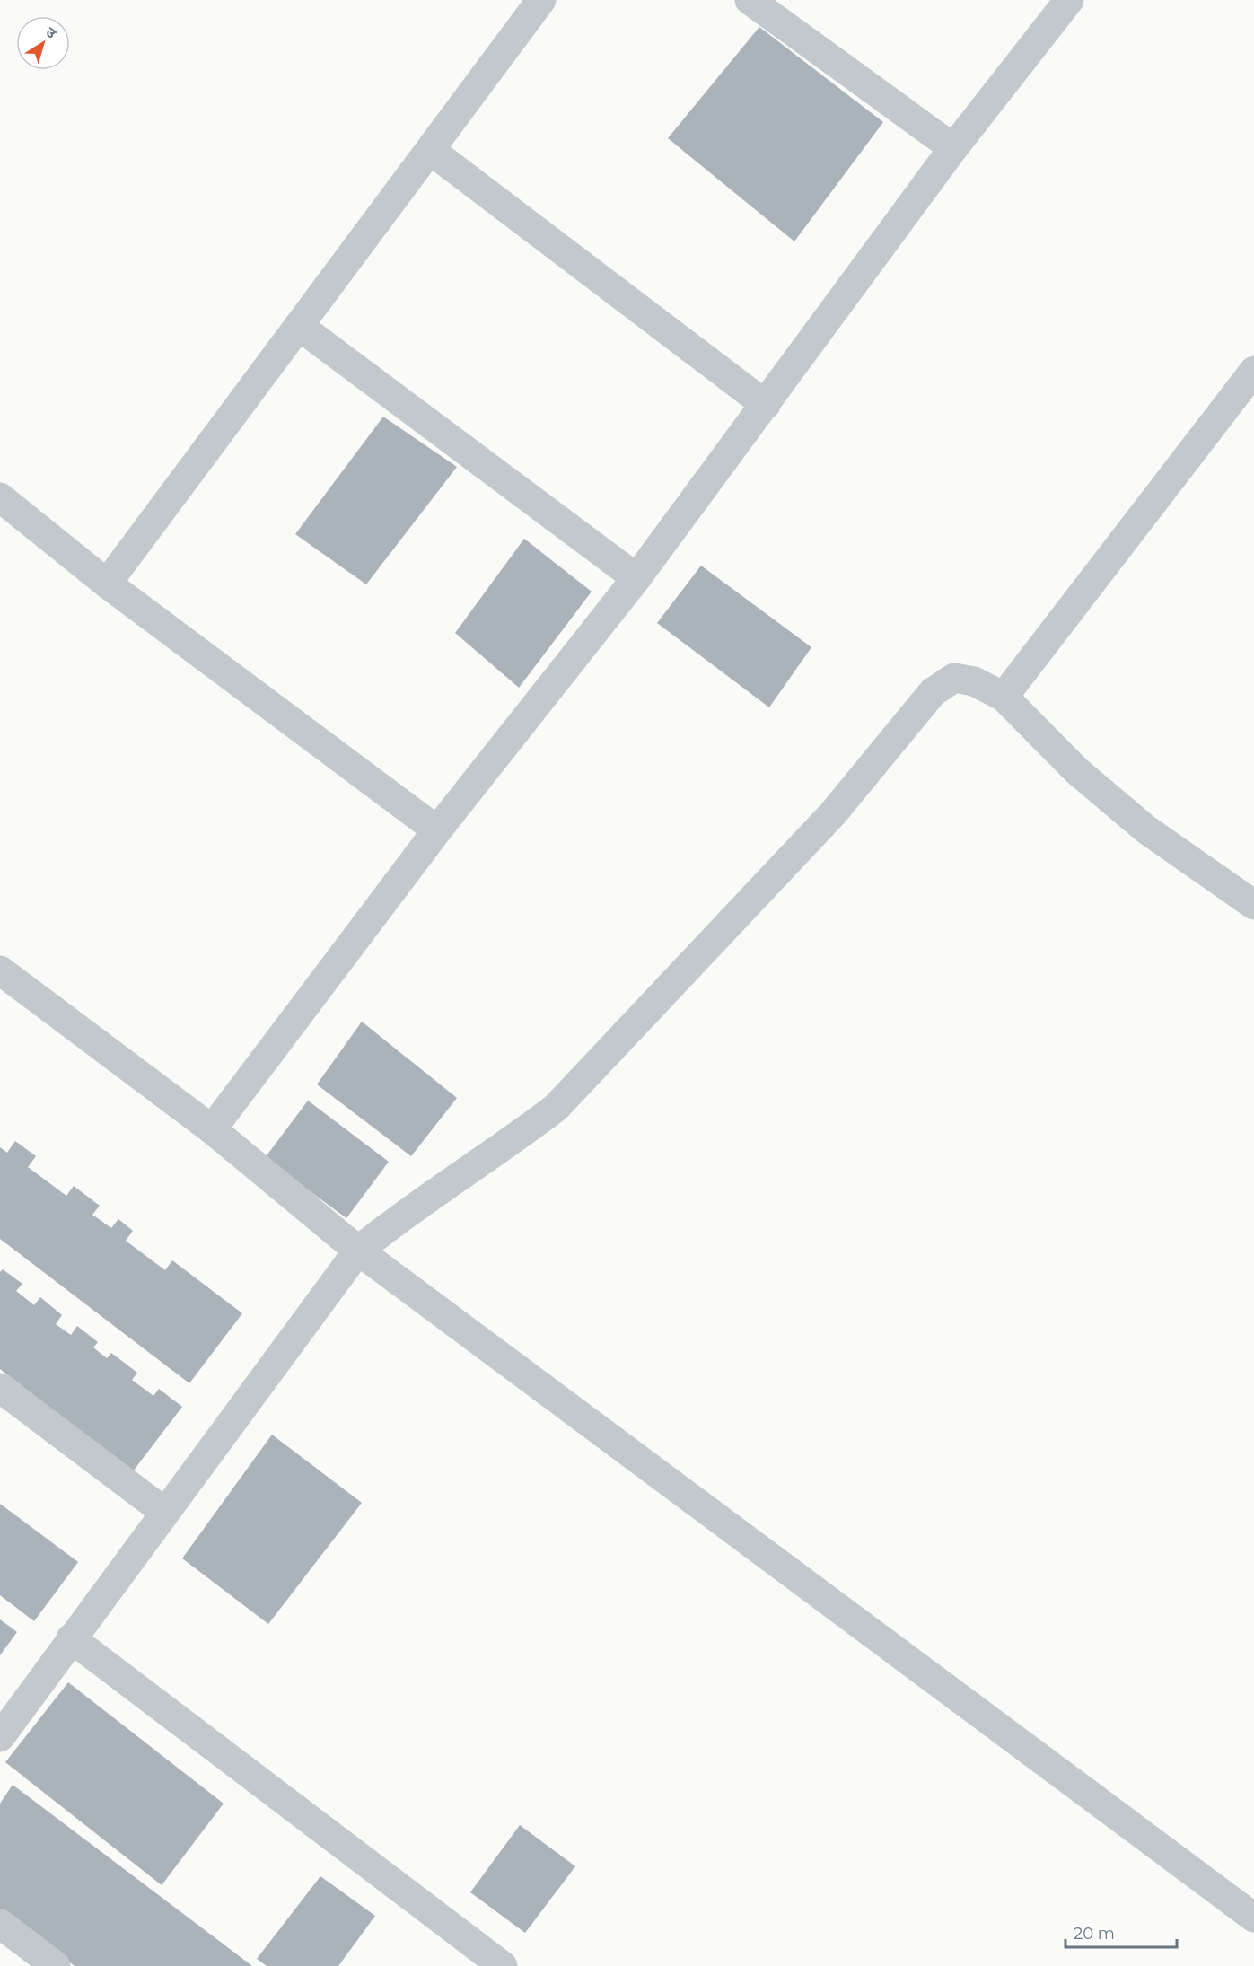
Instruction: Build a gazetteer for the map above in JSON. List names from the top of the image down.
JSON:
{
  "scale_bar": "20 m",
  "north": "top right"
}
